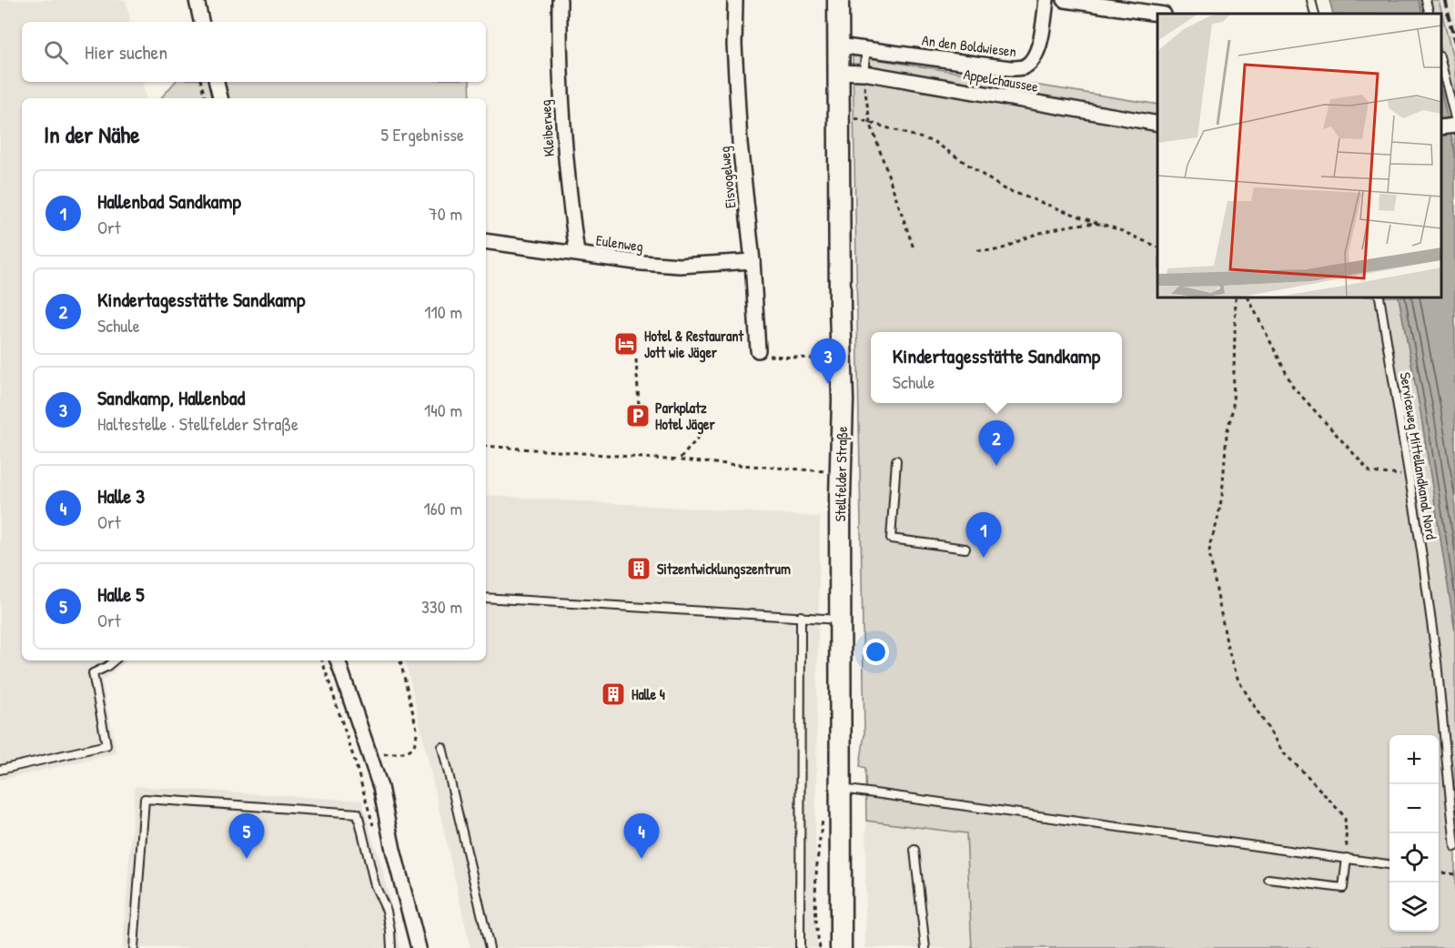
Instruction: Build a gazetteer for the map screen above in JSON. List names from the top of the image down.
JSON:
{
  "streets": {
    "street": [
      "An den Boldwiesen",
      "Appelchaussee",
      "Kleiberweg",
      "Eisvogelweg",
      "Eulenweg",
      "Stellfelder Straße"
    ],
    "lane": ["Serviceweg Mittellandkanal Nord"]
  },
  "crossings": [
    ["An den Boldwiesen", "Stellfelder Straße"],
    ["Appelchaussee", "Stellfelder Straße"],
    ["Kleiberweg", "Eulenweg"],
    ["Eisvogelweg", "Eulenweg"]
  ],
  "places": {
    "hotel": ["Hotel & Restaurant Jott wie Jäger"],
    "parking": ["Parkplatz Hotel Jäger"],
    "building": ["Sitzentwicklungszentrum", "Halle 4"]
  },
  "page": {
    "search": "Hier suchen",
    "heading": ["In der Nähe", "5 Ergebnisse"],
    "list": [
      {
        "mark": "1",
        "name": "Hallenbad Sandkamp",
        "note": "Ort",
        "value": "70 m"
      },
      {
        "mark": "2",
        "name": "Kindertagesstätte Sandkamp",
        "note": "Schule",
        "value": "110 m"
      },
      {
        "mark": "3",
        "name": "Sandkamp, Hallenbad",
        "note": "Haltestelle · Stellfelder Straße",
        "value": "140 m"
      },
      {
        "mark": "4",
        "name": "Halle 3",
        "note": "Ort",
        "value": "160 m"
      },
      {
        "mark": "5",
        "name": "Halle 5",
        "note": "Ort",
        "value": "330 m"
      }
    ],
    "popup": ["Kindertagesstätte Sandkamp", "Schule"],
    "pins": [
      "3",
      "2",
      "1",
      "4",
      "5"
    ],
    "map_buttons": ["+", "−"]
  }
}
